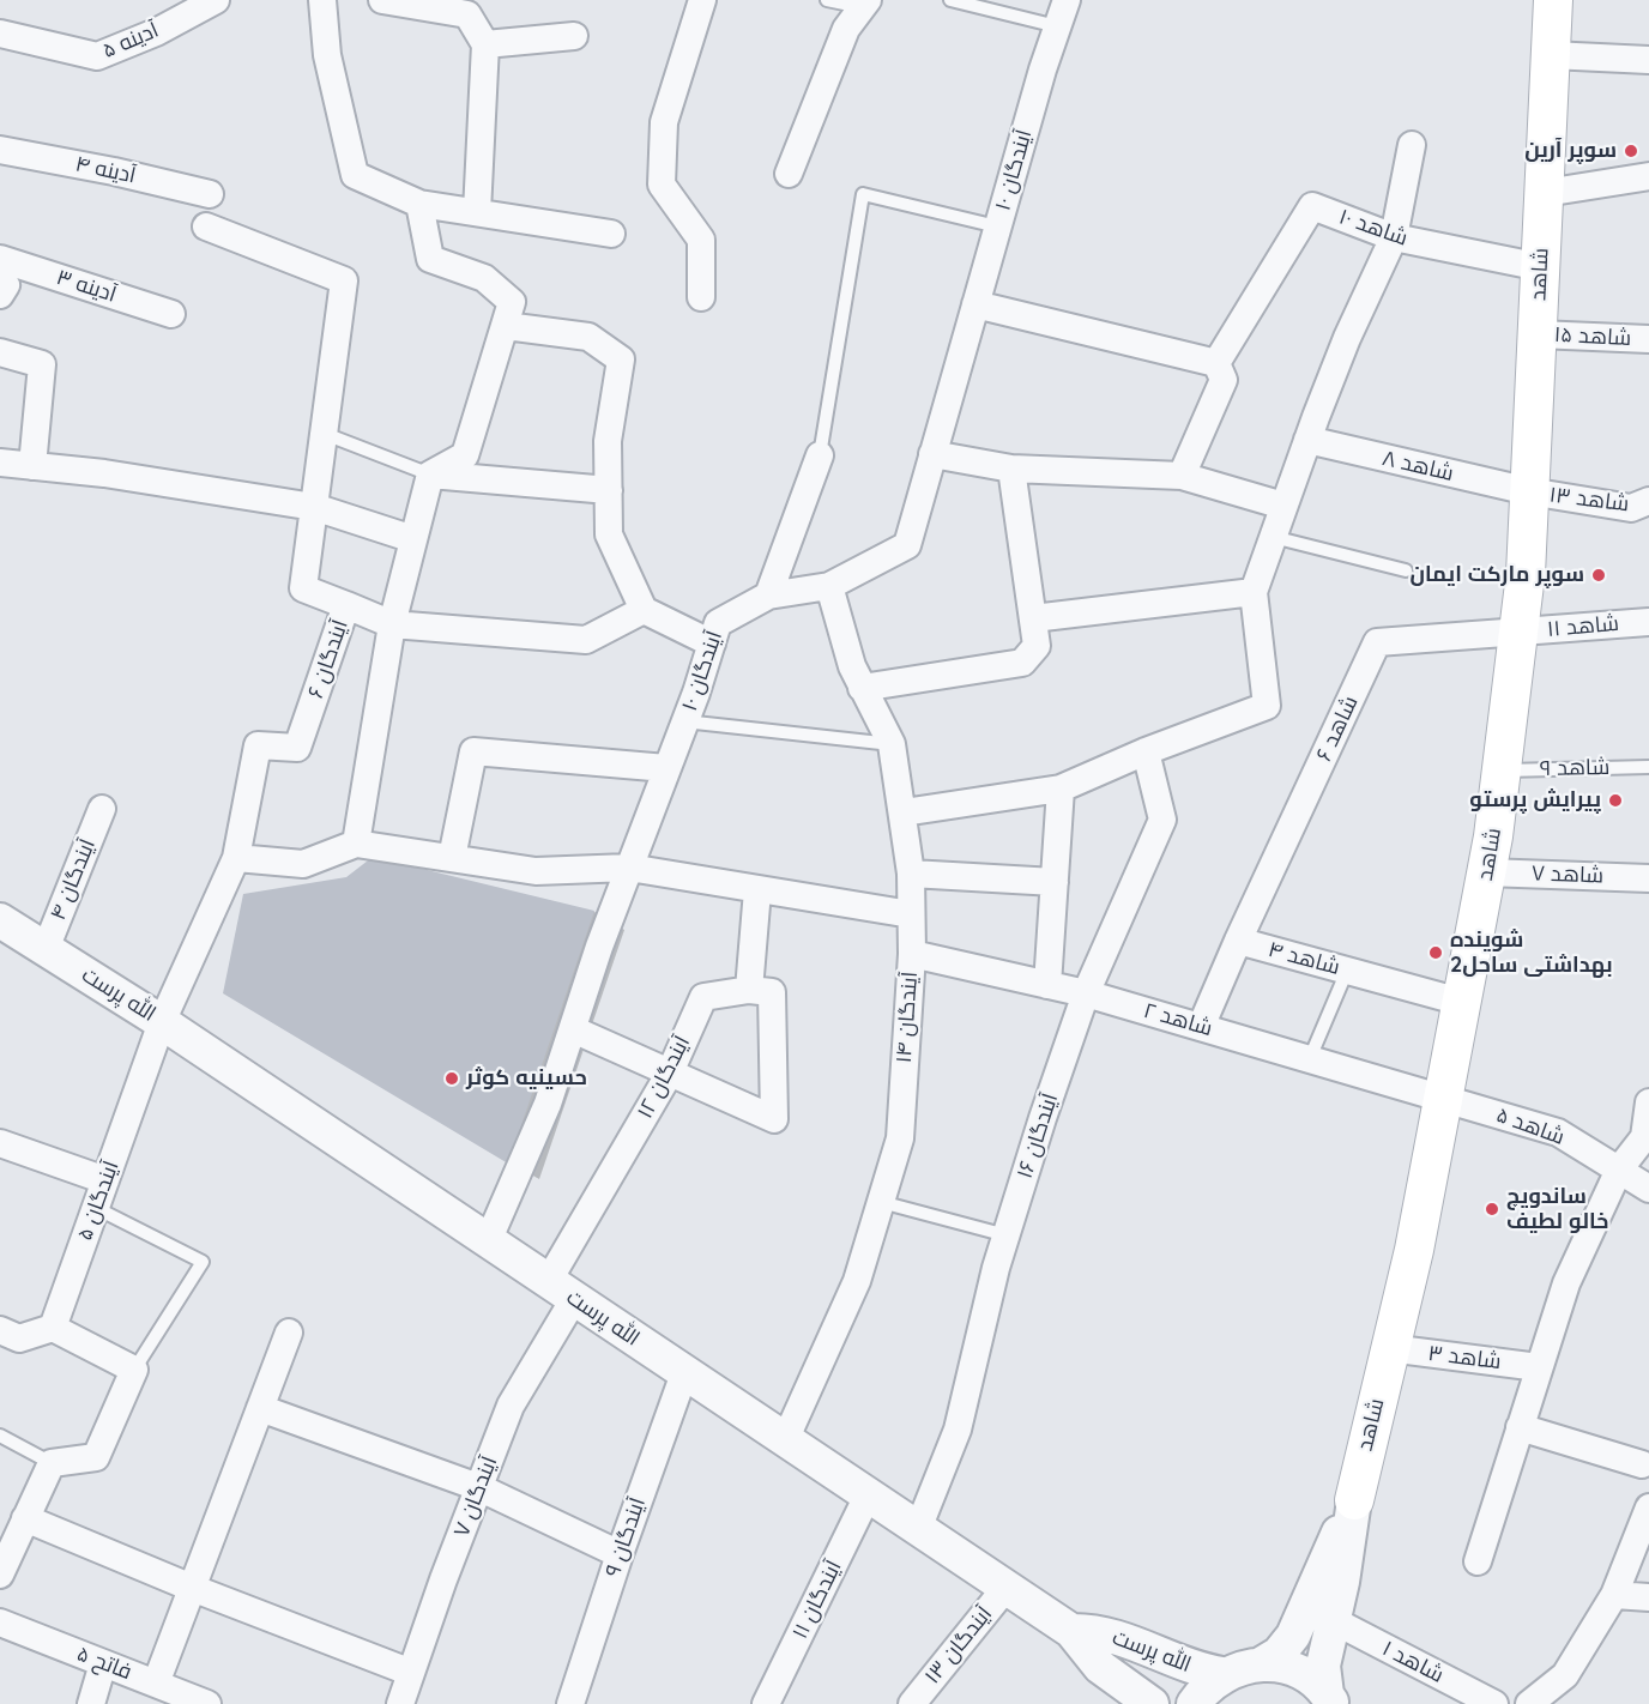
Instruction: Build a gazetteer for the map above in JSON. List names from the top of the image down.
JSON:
{
  "streets": {
    "main road": ["شاهد"],
    "street": [
      "آدینه ۵",
      "آدینه ۴",
      "آیندگان ۱۰",
      "شاهد ۱۰",
      "آدینه ۳",
      "شاهد ۱۵",
      "شاهد ۸",
      "شاهد ۱۳",
      "شاهد ۱۱",
      "آیندگان ۶",
      "شاهد ۶",
      "شاهد ۷",
      "آیندگان ۴",
      "شاهد ۴",
      "الله پرست",
      "آیندگان ۱۴",
      "شاهد ۲",
      "آیندگان ۱۲",
      "شاهد ۵",
      "آیندگان ۱۶",
      "آیندگان ۵",
      "شاهد ۳",
      "آیندگان ۷",
      "آیندگان ۹",
      "آیندگان ۱۱",
      "آیندگان ۱۳",
      "شاهد ۱",
      "فاتح ۵"
    ],
    "lane": ["شاهد ۹"]
  },
  "crossings": [
    ["آیندگان ۱۰", "الله پرست"],
    ["آیندگان ۱۰", "آیندگان ۱۴"],
    ["شاهد ۱۰", "شاهد"],
    ["شاهد", "شاهد ۱۵"],
    ["شاهد", "شاهد ۸"],
    ["شاهد", "شاهد ۱۳"],
    ["شاهد", "شاهد ۱۱"],
    ["شاهد", "شاهد ۶"],
    ["شاهد", "شاهد ۹"],
    ["شاهد", "شاهد ۷"],
    ["شاهد", "شاهد ۴"],
    ["شاهد", "شاهد ۲"],
    ["شاهد", "شاهد ۵"],
    ["شاهد", "شاهد ۳"],
    ["شاهد", "شاهد ۱"],
    ["شاهد ۸", "شاهد ۱۳"],
    ["شاهد ۱۱", "شاهد ۶"],
    ["آیندگان ۶", "الله پرست"],
    ["آیندگان ۶", "آیندگان ۵"],
    ["شاهد ۶", "شاهد ۴"],
    ["آیندگان ۴", "الله پرست"],
    ["شاهد ۴", "شاهد ۲"],
    ["الله پرست", "آیندگان ۱۴"],
    ["الله پرست", "آیندگان ۱۲"],
    ["الله پرست", "آیندگان ۱۶"],
    ["الله پرست", "آیندگان ۵"],
    ["الله پرست", "آیندگان ۷"],
    ["الله پرست", "آیندگان ۹"],
    ["الله پرست", "آیندگان ۱۱"],
    ["الله پرست", "آیندگان ۱۳"],
    ["آیندگان ۱۴", "شاهد ۲"],
    ["شاهد ۲", "شاهد ۵"],
    ["شاهد ۲", "آیندگان ۱۶"],
    ["آیندگان ۱۲", "آیندگان ۷"]
  ],
  "places": [
    "سوپر آرین",
    "سوپر مارکت ایمان",
    "پیرایش پرستو",
    "شوینده بهداشتی ساحل2",
    "حسینیه کوثر",
    "ساندویچ خالو لطیف"
  ]
}
